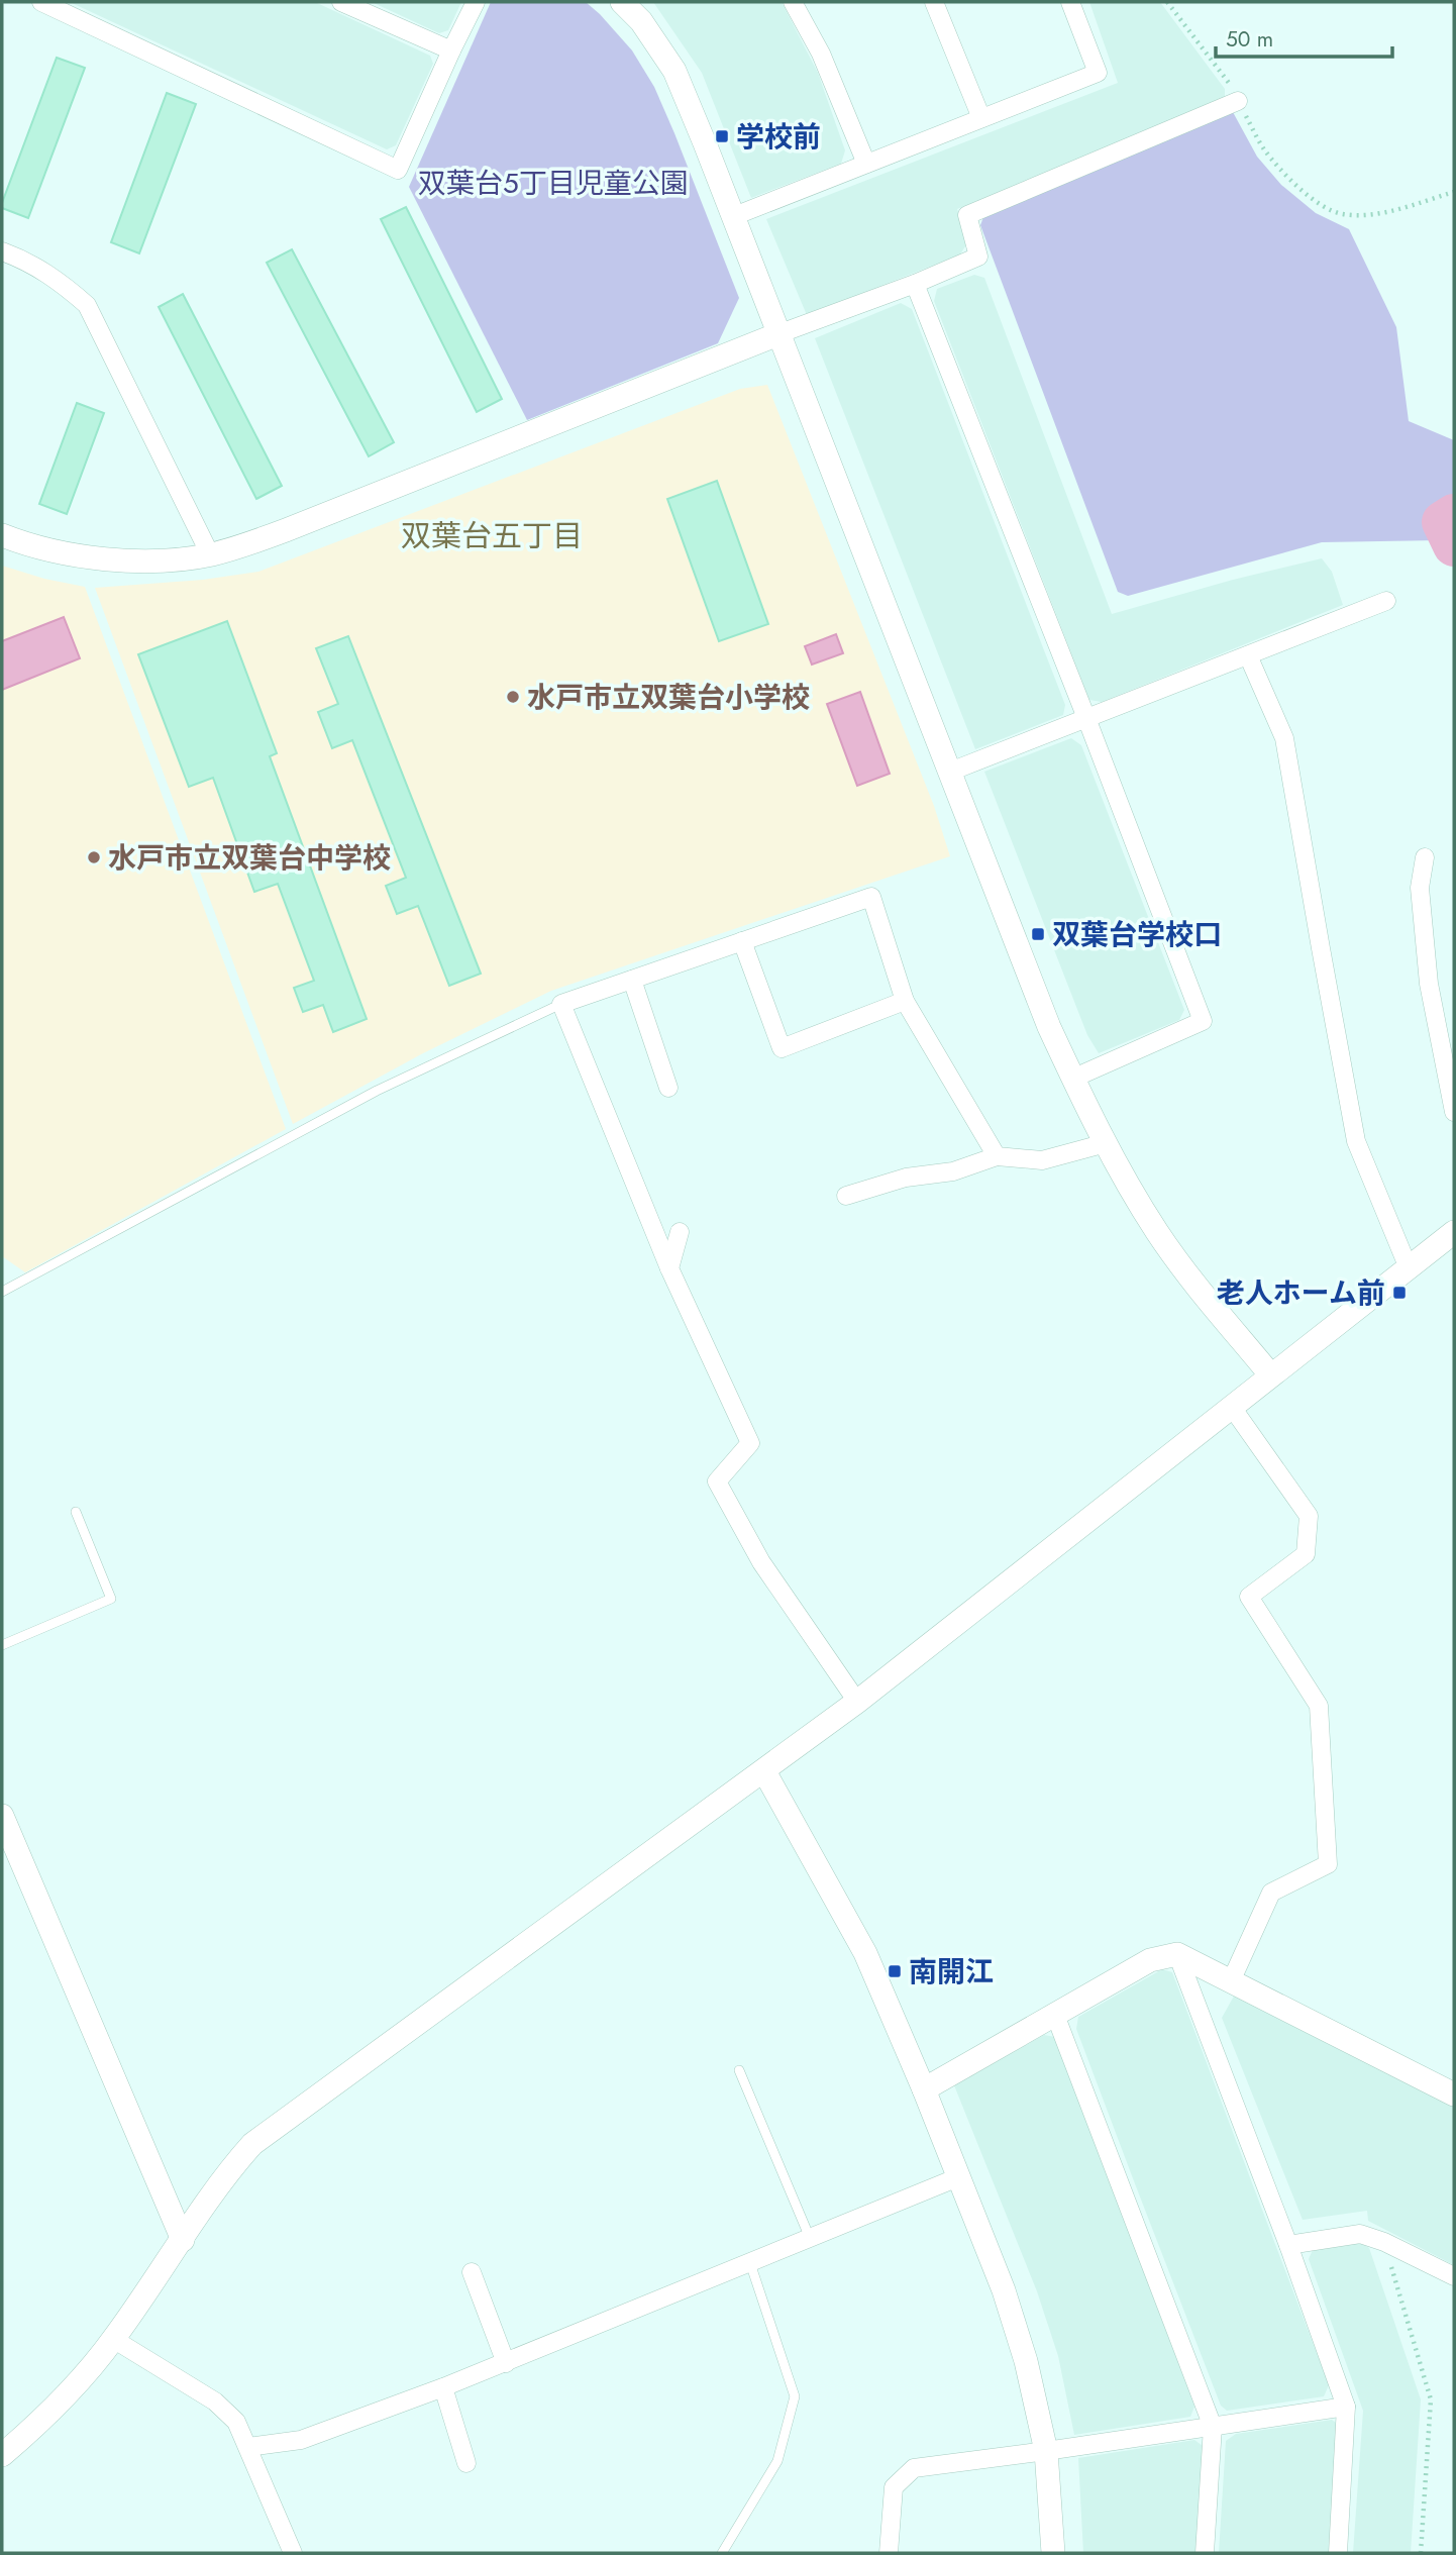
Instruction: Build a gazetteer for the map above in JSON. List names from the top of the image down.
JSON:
{
  "districts": ["双葉台五丁目"],
  "parks": ["双葉台5丁目児童公園"],
  "places": {
    "transit": [
      "学校前",
      "双葉台学校口",
      "老人ホーム前",
      "南開江"
    ],
    "other": ["水戸市立双葉台小学校", "水戸市立双葉台中学校"]
  },
  "scale_bar": "50 m"
}
